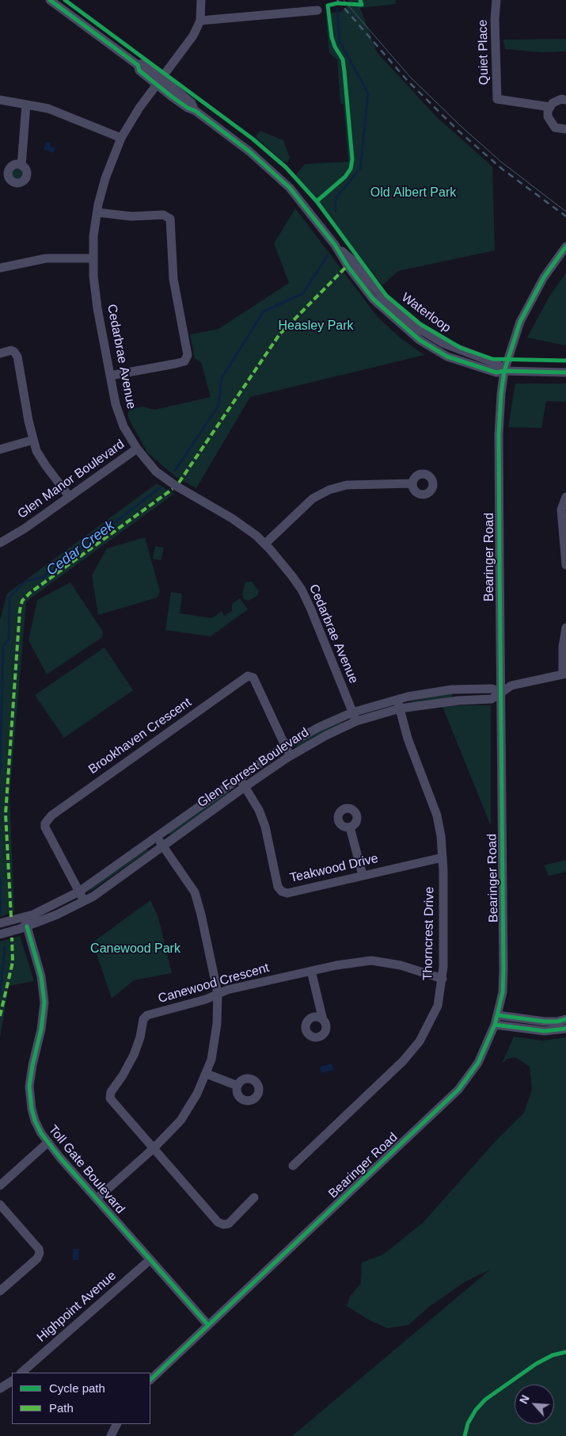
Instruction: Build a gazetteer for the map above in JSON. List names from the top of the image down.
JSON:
{
  "streets": {
    "street": [
      "Quiet Place",
      "Cedarbrae Avenue",
      "Glen Manor Boulevard",
      "Bearinger Road",
      "Brookhaven Crescent",
      "Glen Forrest Boulevard",
      "Teakwood Drive",
      "Thorncrest Drive",
      "Canewood Crescent",
      "Toll Gate Boulevard",
      "Highpoint Avenue"
    ],
    "cycle path": ["Waterloop"]
  },
  "crossings": [
    ["Cedarbrae Avenue", "Glen Manor Boulevard"],
    ["Cedarbrae Avenue", "Glen Forrest Boulevard"],
    ["Bearinger Road", "Glen Forrest Boulevard"],
    ["Bearinger Road", "Toll Gate Boulevard"],
    ["Brookhaven Crescent", "Glen Forrest Boulevard"],
    ["Glen Forrest Boulevard", "Teakwood Drive"],
    ["Glen Forrest Boulevard", "Thorncrest Drive"],
    ["Glen Forrest Boulevard", "Toll Gate Boulevard"],
    ["Teakwood Drive", "Thorncrest Drive"],
    ["Thorncrest Drive", "Canewood Crescent"],
    ["Toll Gate Boulevard", "Highpoint Avenue"]
  ],
  "water": ["Cedar Creek"],
  "parks": ["Old Albert Park", "Heasley Park", "Canewood Park"],
  "legend": ["Cycle path", "Path"],
  "north": "top left"
}
